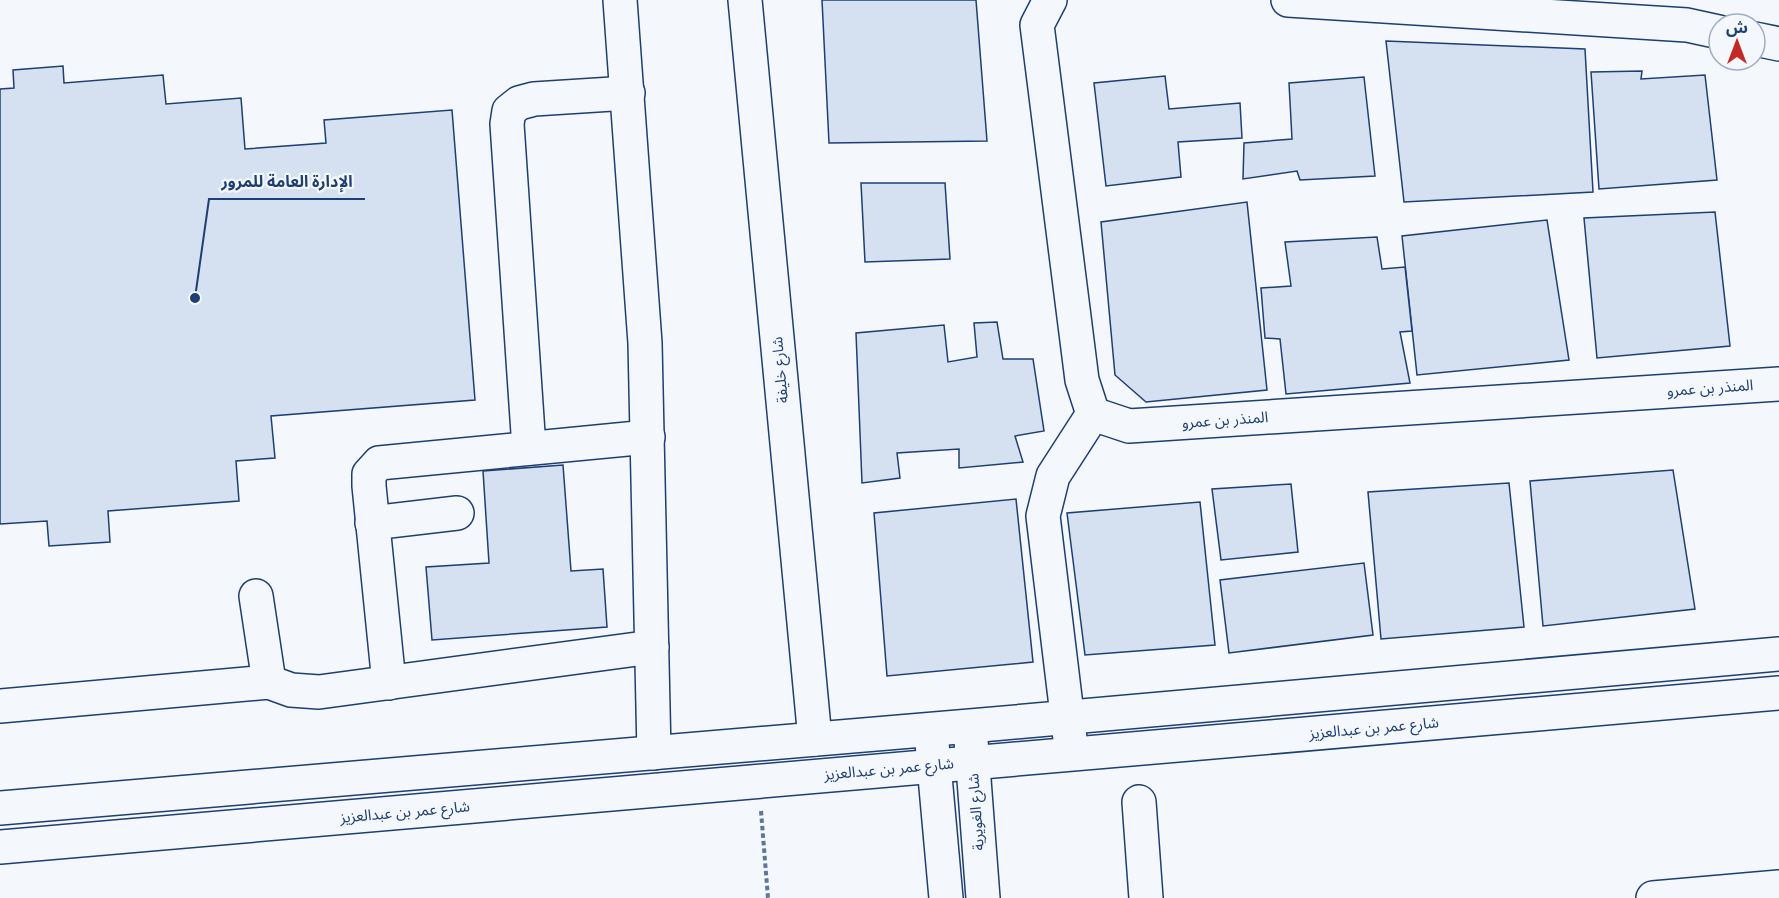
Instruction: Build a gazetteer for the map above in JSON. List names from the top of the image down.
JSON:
{
  "streets": {
    "street": [
      "شارع خليفة",
      "المنذر بن عمرو",
      "شارع عمر بن عبدالعزيز",
      "شارع الغويرية"
    ]
  },
  "crossings": [
    ["شارع عمر بن عبدالعزيز", "شارع الغويرية"]
  ],
  "places": ["الإدارة العامة للمرور"],
  "north": "top"
}
